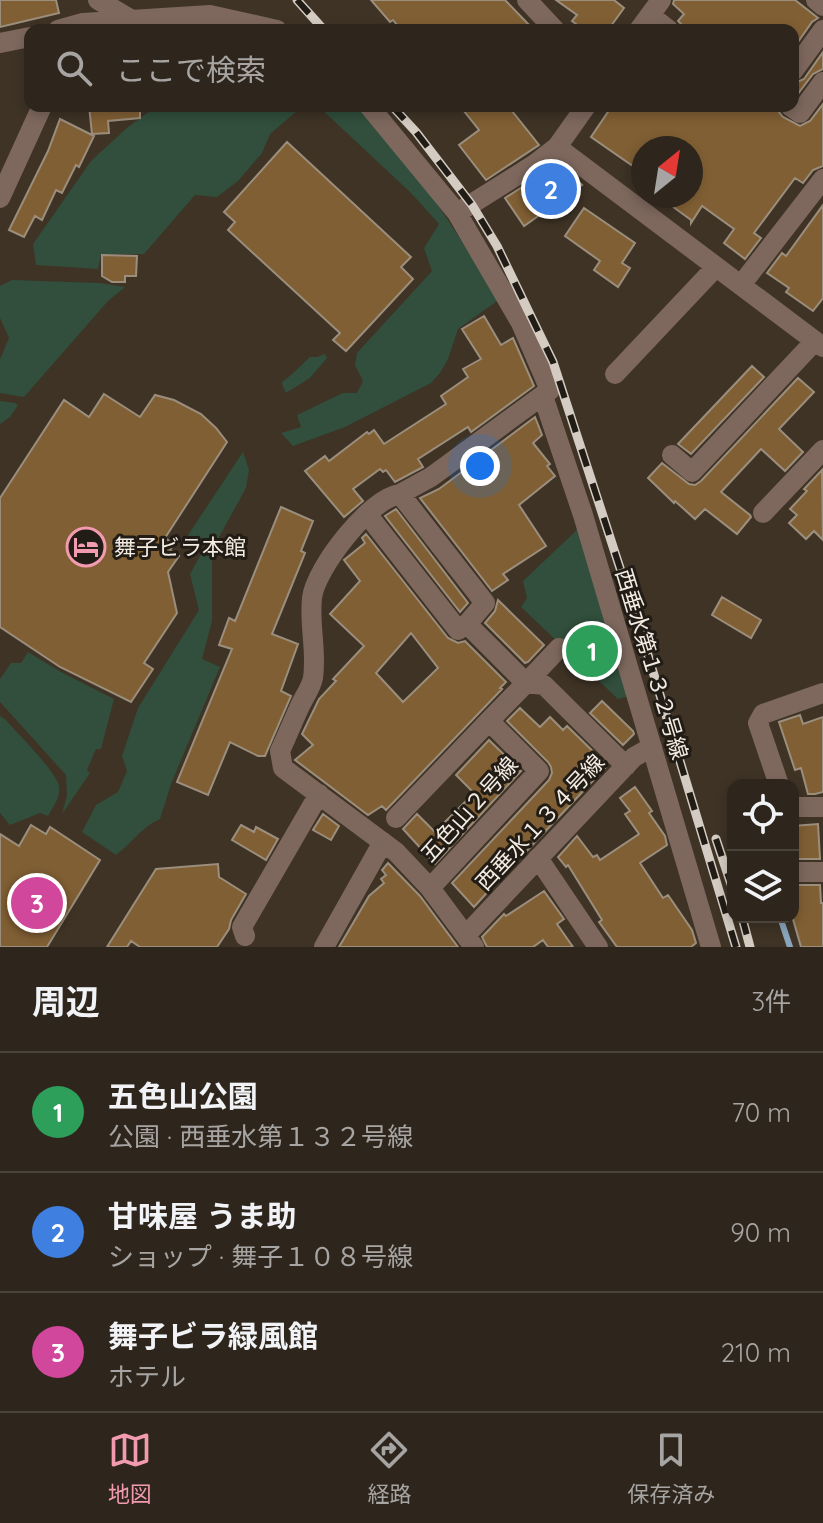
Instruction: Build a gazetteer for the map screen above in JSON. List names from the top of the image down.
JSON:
{
  "streets": {
    "street": ["西垂水第１３２号線", "五色山２号線", "西垂水１３４号線"]
  },
  "crossings": [
    ["西垂水第１３２号線", "西垂水１３４号線"]
  ],
  "places": {
    "hotel": ["舞子ビラ本館"]
  },
  "north": "top right",
  "page": {
    "search": "ここで検索",
    "pins": ["2", "1", "3"],
    "heading": ["周辺", "3件"],
    "list": [
      {
        "mark": "1",
        "name": "五色山公園",
        "note": "公園 · 西垂水第１３２号線",
        "value": "70 m"
      },
      {
        "mark": "2",
        "name": "甘味屋 うま助",
        "note": "ショップ · 舞子１０８号線",
        "value": "90 m"
      },
      {
        "mark": "3",
        "name": "舞子ビラ緑風館",
        "note": "ホテル",
        "value": "210 m"
      }
    ],
    "nav": ["地図", "経路", "保存済み"]
  }
}
